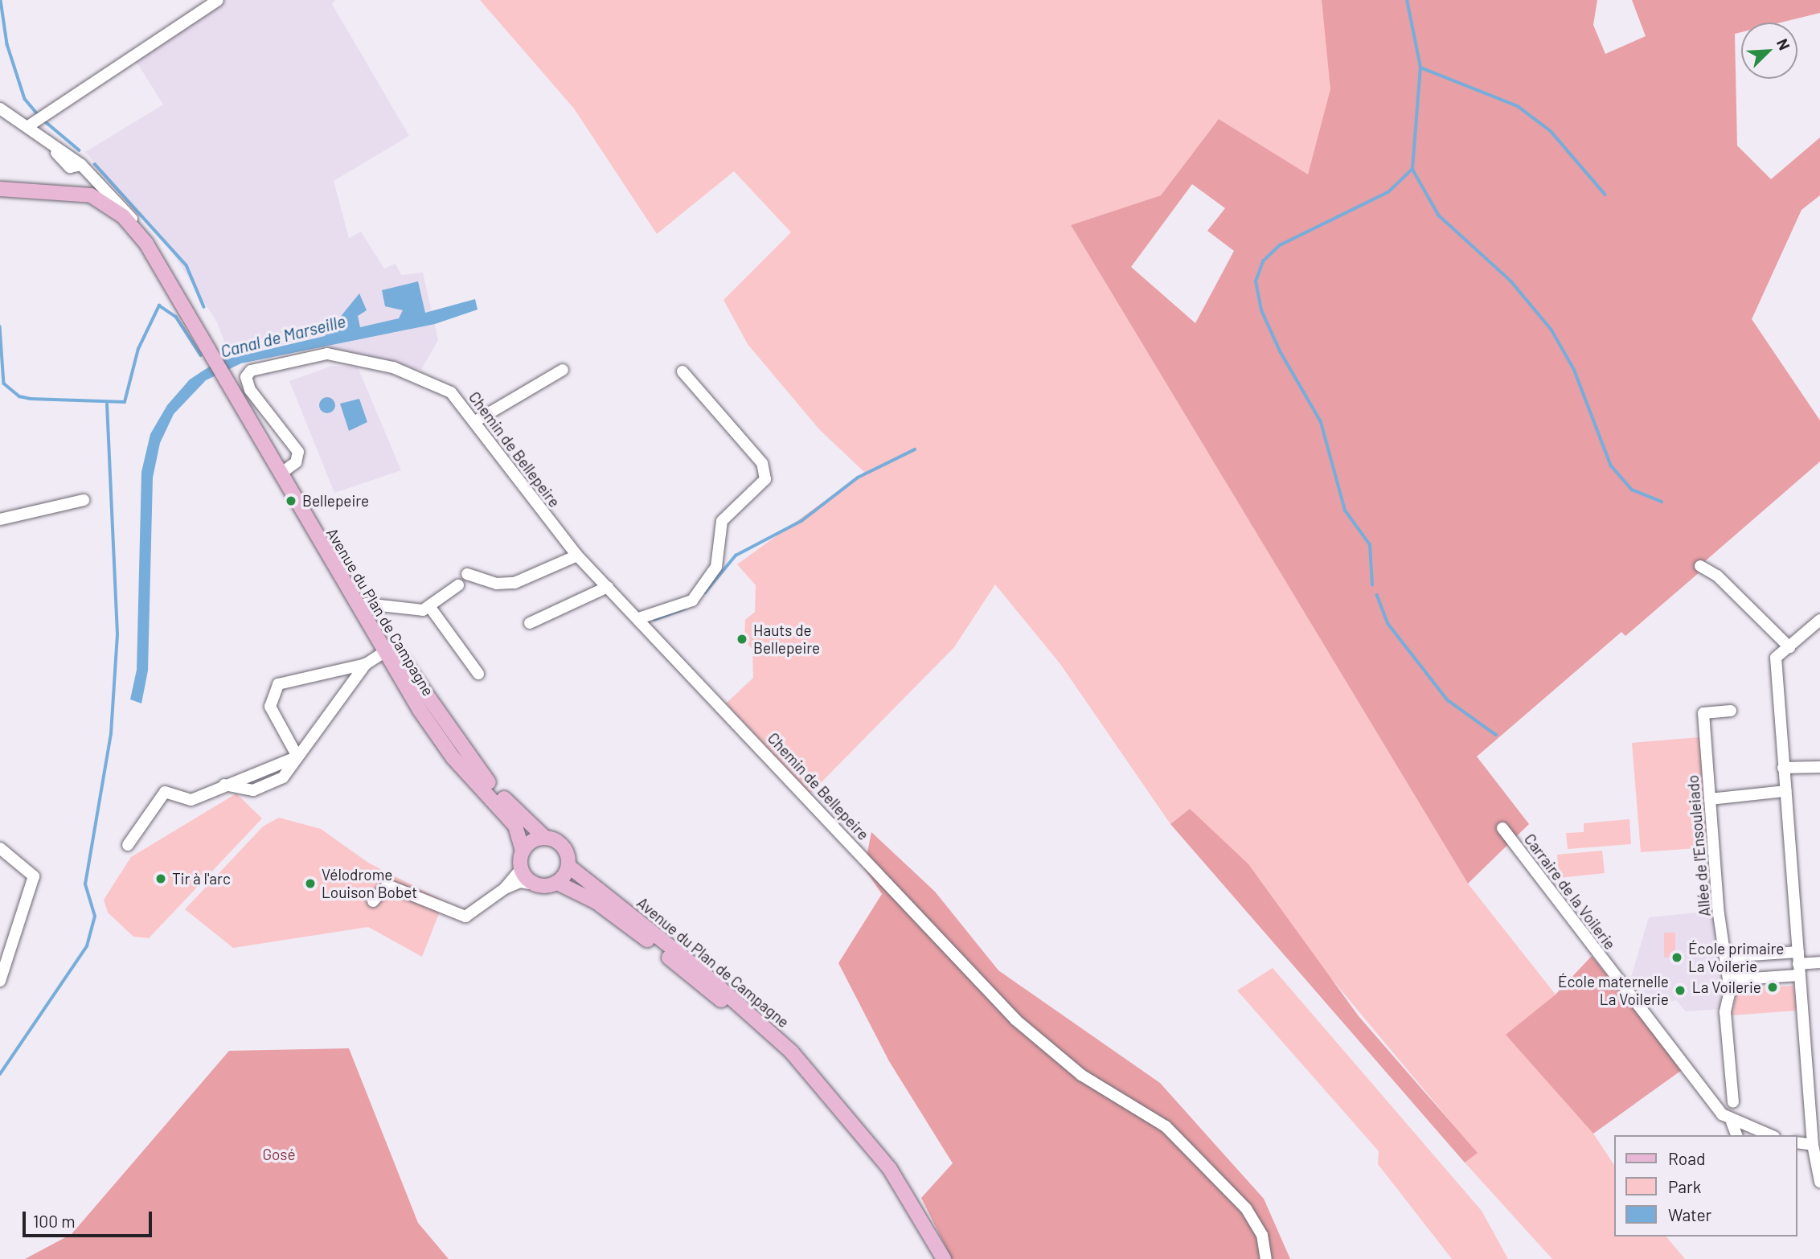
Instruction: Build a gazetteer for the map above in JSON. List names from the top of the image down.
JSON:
{
  "streets": {
    "main road": ["Avenue du Plan de Campagne"],
    "street": ["Chemin de Bellepeire", "Allée de l'Ensouleiado", "Carraire de la Voilerie"]
  },
  "crossings": [
    ["Chemin de Bellepeire", "Avenue du Plan de Campagne"]
  ],
  "water": ["Canal de Marseille"],
  "parks": ["Gosé"],
  "places": [
    "Bellepeire",
    "Hauts de Bellepeire",
    "Tir à l'arc",
    "Vélodrome Louison Bobet",
    "École primaire La Voilerie",
    "La Voilerie",
    "École maternelle La Voilerie"
  ],
  "legend": ["Road", "Park", "Water"],
  "scale_bar": "100 m",
  "north": "top right"
}
